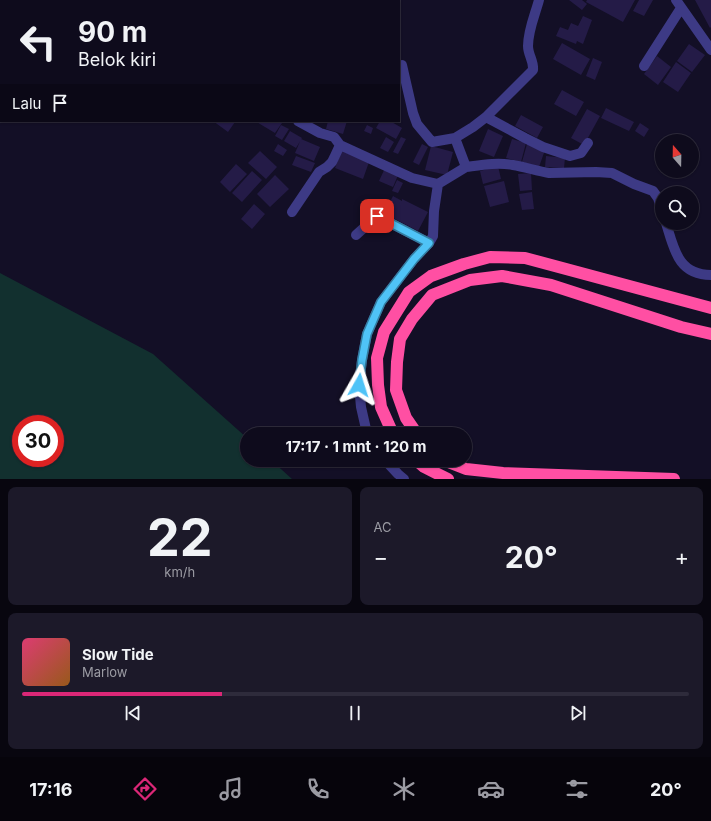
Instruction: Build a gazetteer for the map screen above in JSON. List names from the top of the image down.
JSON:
{
  "north": "top",
  "page": {
    "turn": ["90 m", "Belok kiri"],
    "then": "Lalu",
    "limit": "30",
    "trip": "17:17 · 1 mnt · 120 m",
    "tile": [
      ["22", "km/h"],
      "AC"
    ],
    "heat": ["−", "20°", "+"],
    "song": ["Slow Tide", "Marlow"],
    "tabs": ["17:16", "20°"]
  }
}
